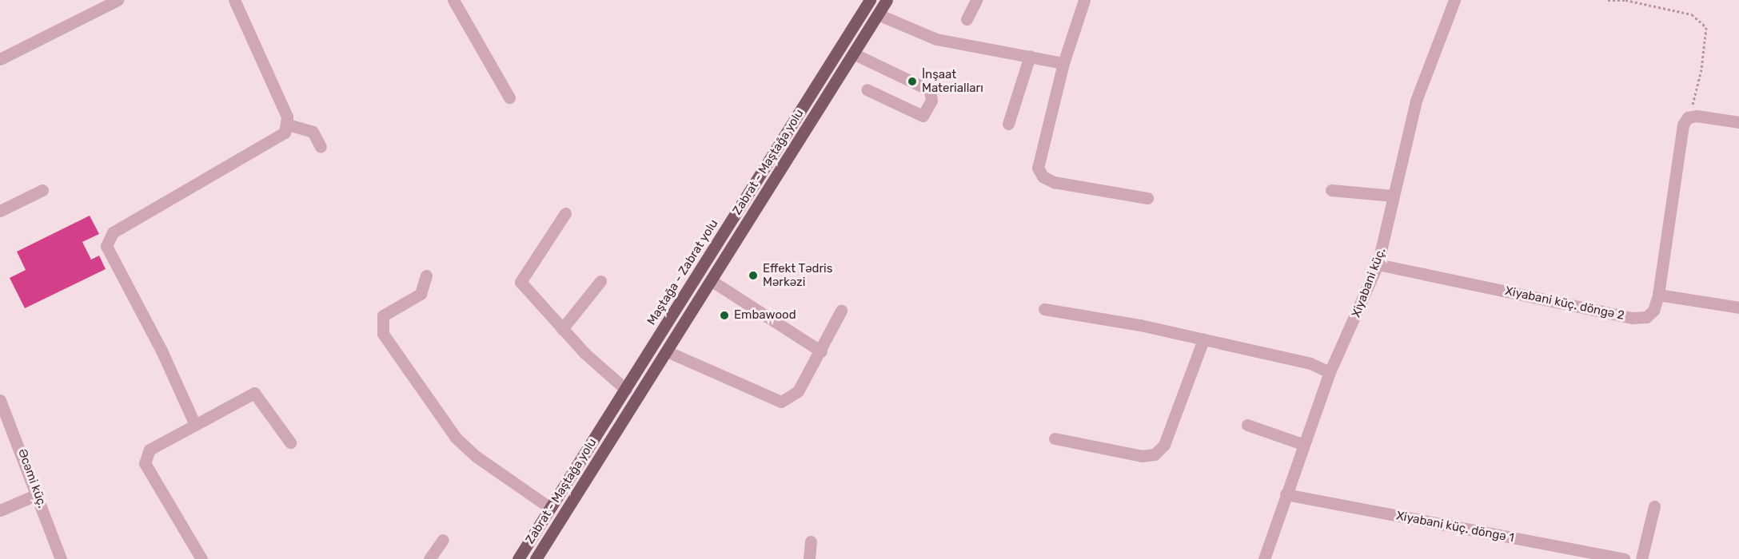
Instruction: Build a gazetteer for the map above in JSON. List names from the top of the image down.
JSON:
{
  "streets": {
    "main road": ["Zabrat - Maştağa yolu", "Maştağa - Zabrat yolu"],
    "street": [
      "Xiyabani küç.",
      "Xiyabani küç. döngə 2",
      "Əcəmi küç.",
      "Xiyabani küç. döngə 1"
    ]
  },
  "crossings": [
    ["Xiyabani küç.", "Xiyabani küç. döngə 2"],
    ["Xiyabani küç.", "Xiyabani küç. döngə 1"]
  ],
  "places": ["İnşaat Materialları", "Effekt Tədris Mərkəzi", "Embawood"]
}
